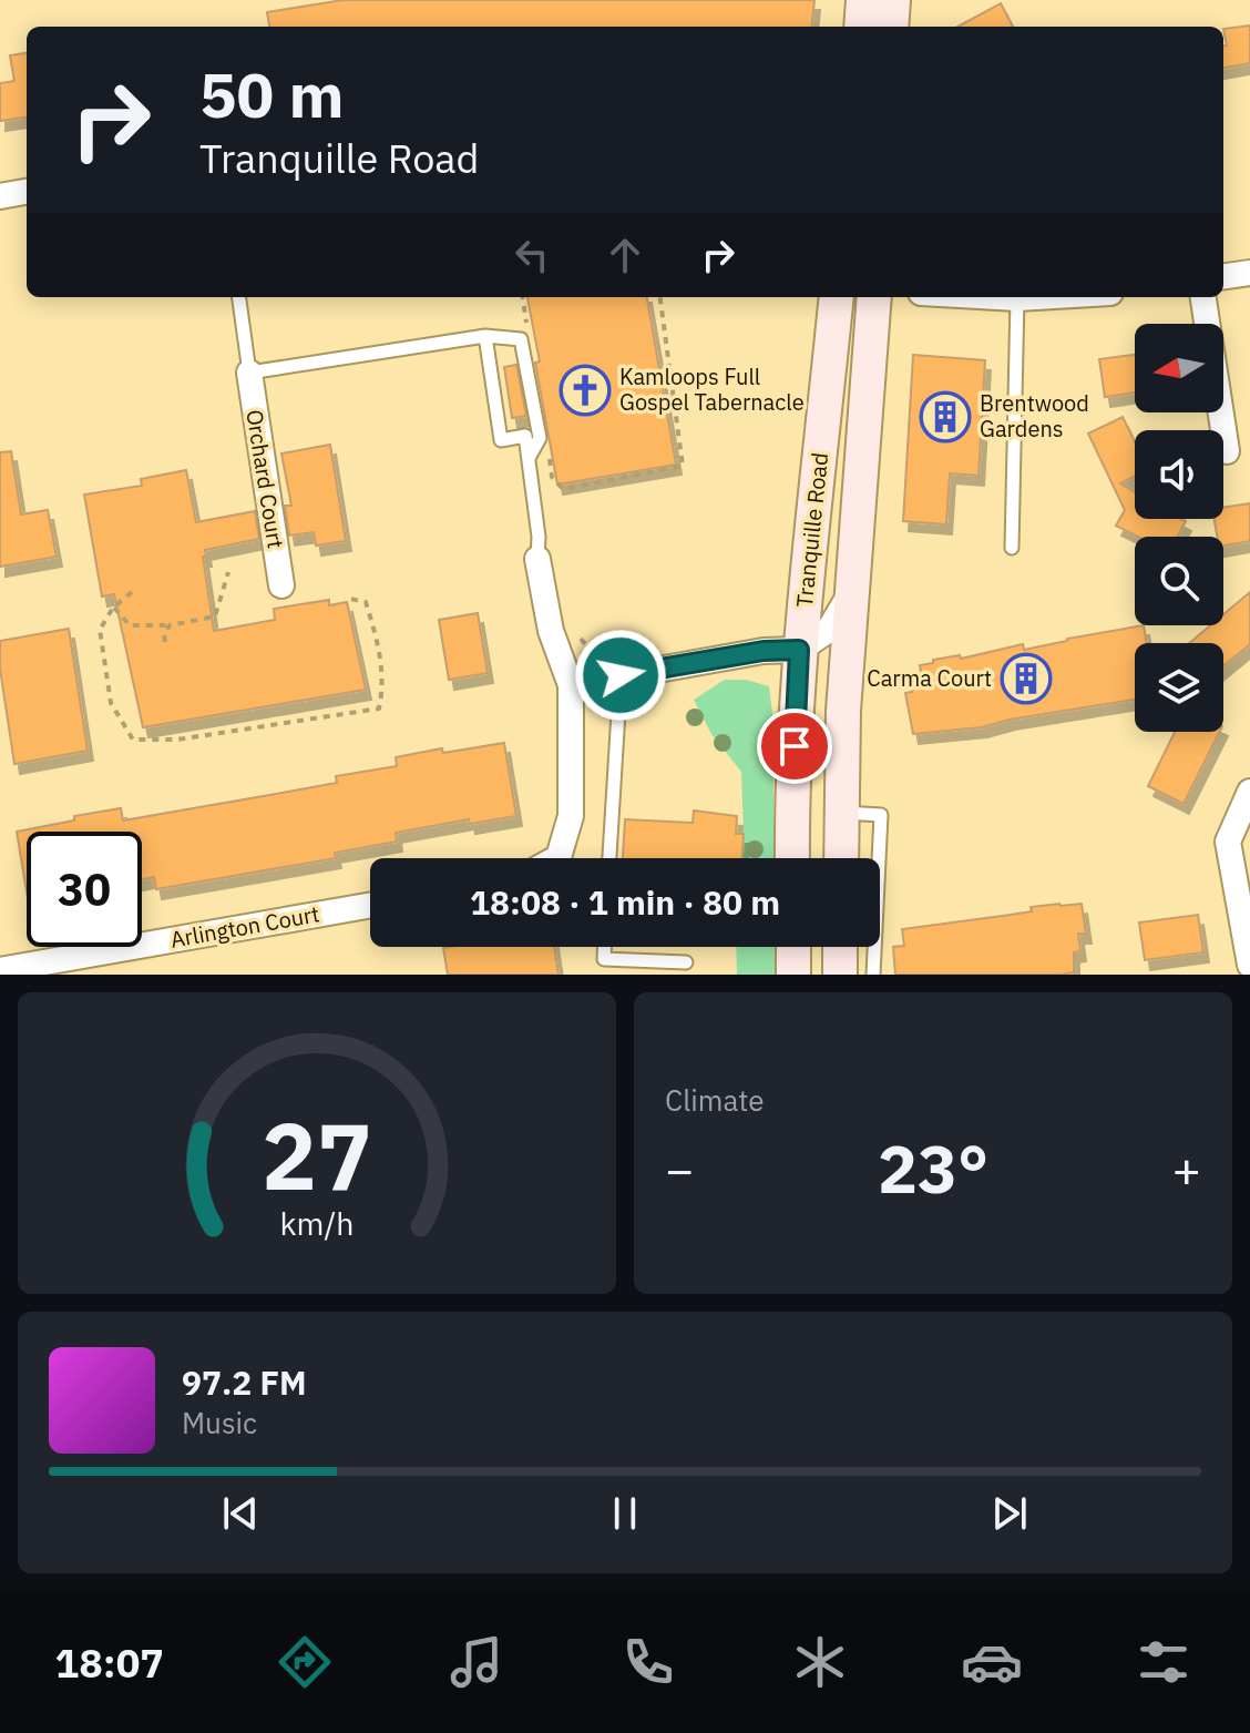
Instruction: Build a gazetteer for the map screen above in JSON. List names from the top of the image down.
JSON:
{
  "streets": {
    "main road": ["Tranquille Road"],
    "street": ["Orchard Court", "Arlington Court"]
  },
  "places": {
    "church": ["Kamloops Full Gospel Tabernacle"],
    "building": ["Brentwood Gardens", "Carma Court"]
  },
  "north": "left",
  "page": {
    "turn": ["50 m", "Tranquille Road"],
    "limit": "30",
    "trip": "18:08 · 1 min · 80 m",
    "tile": "Climate",
    "heat": ["−", "23°", "+"],
    "song": ["97.2 FM", "Music"],
    "tabs": "18:07",
    "gauge": ["27", "km/h"]
  }
}
